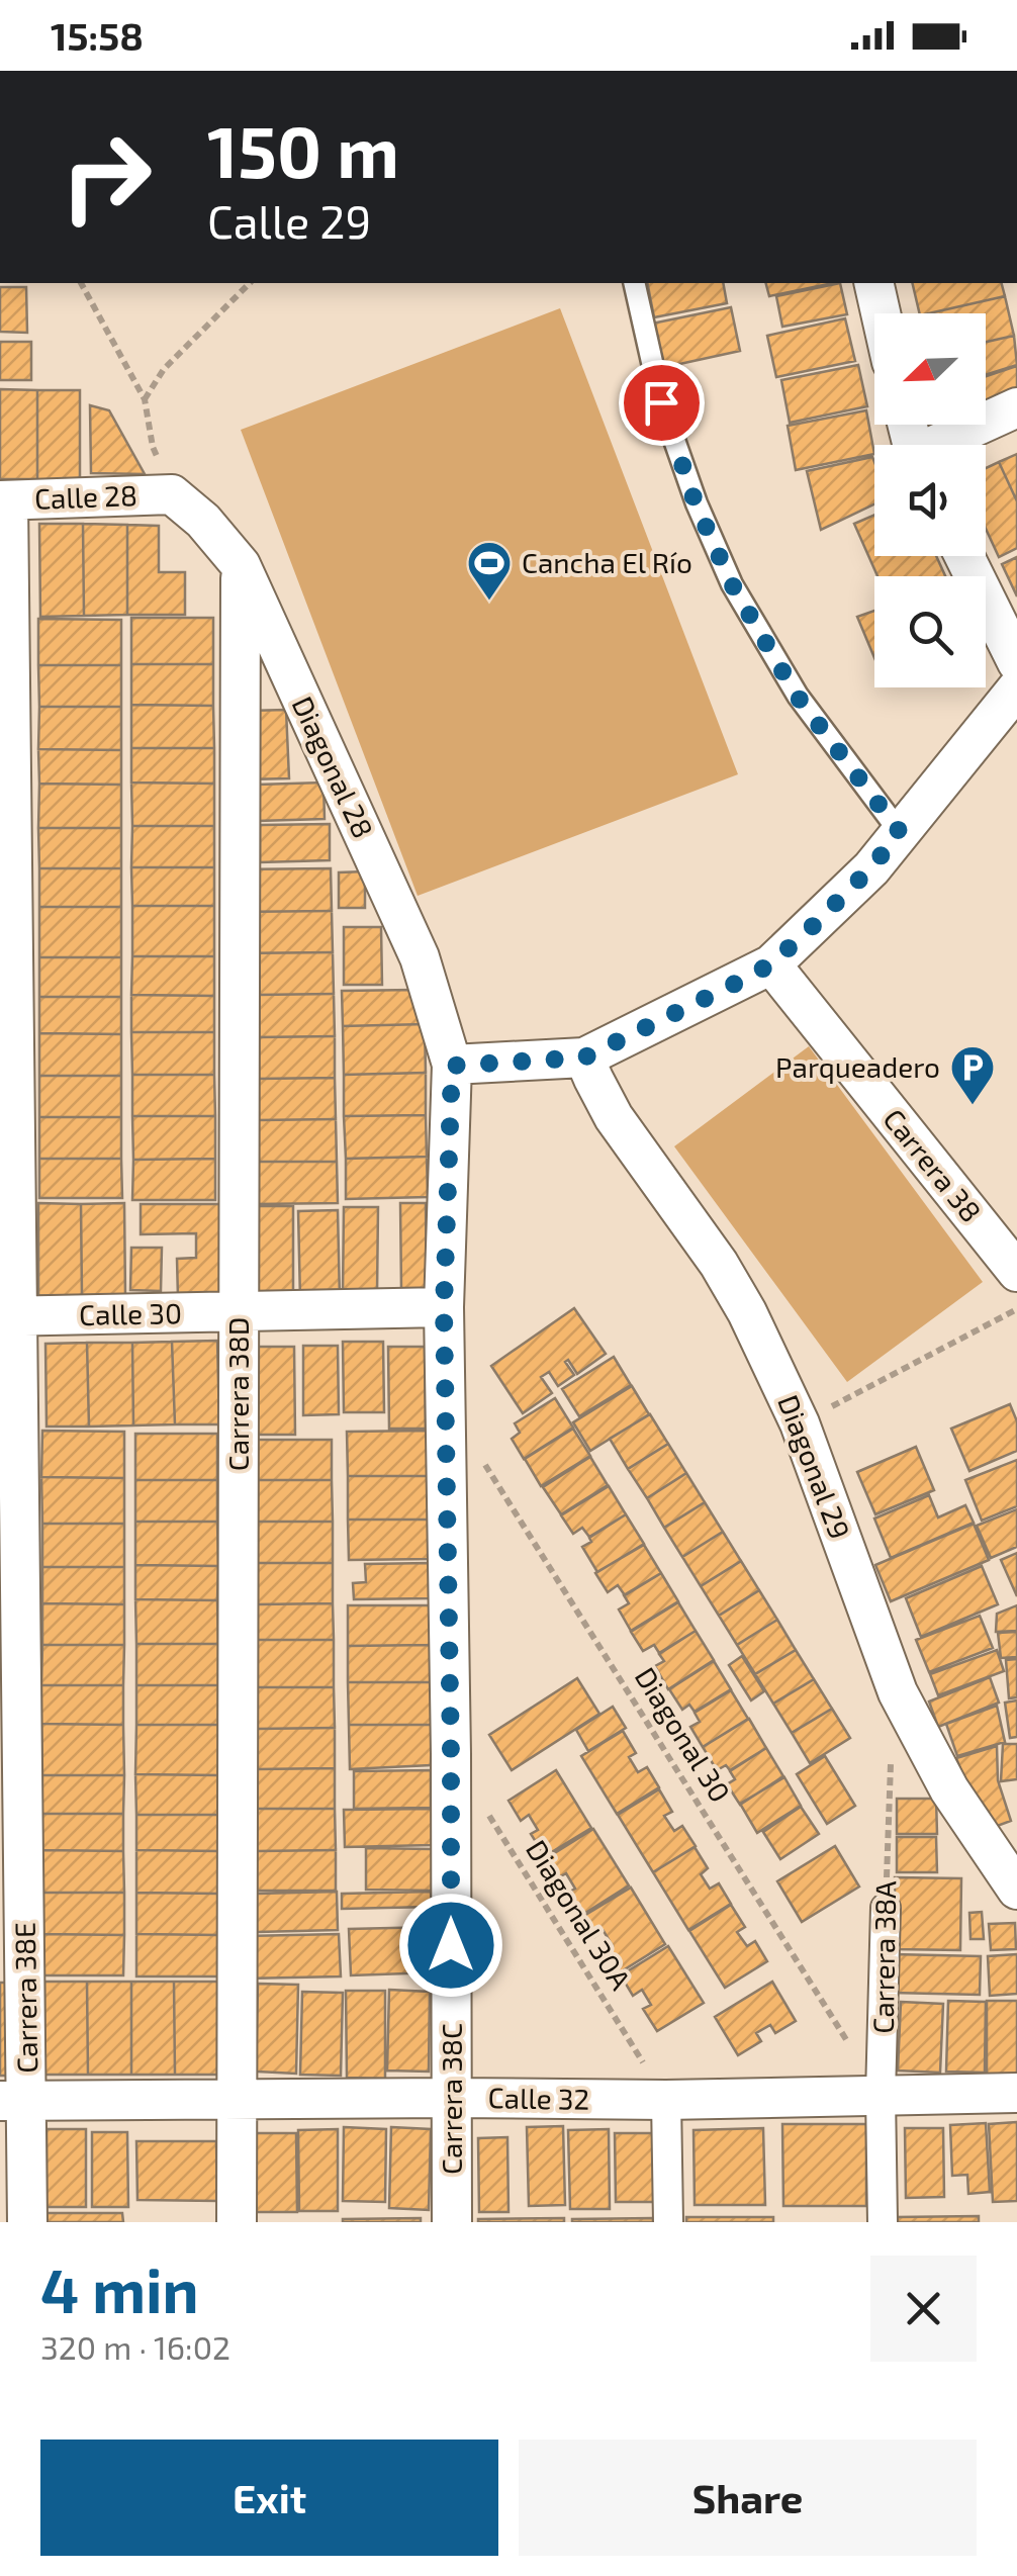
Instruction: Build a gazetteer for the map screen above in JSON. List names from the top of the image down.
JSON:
{
  "streets": {
    "street": [
      "Calle 28",
      "Diagonal 28",
      "Carrera 38",
      "Calle 30",
      "Carrera 38D",
      "Diagonal 29",
      "Carrera 38A",
      "Carrera 38E",
      "Carrera 38C",
      "Calle 32"
    ],
    "path": ["Diagonal 30", "Diagonal 30A"]
  },
  "crossings": [
    ["Calle 28", "Diagonal 28"],
    ["Calle 28", "Carrera 38E"],
    ["Diagonal 28", "Carrera 38D"],
    ["Diagonal 28", "Carrera 38C"],
    ["Calle 30", "Carrera 38D"],
    ["Calle 30", "Carrera 38E"],
    ["Calle 30", "Carrera 38C"],
    ["Carrera 38D", "Calle 32"],
    ["Diagonal 30A", "Carrera 38C"],
    ["Diagonal 30A", "Calle 32"],
    ["Carrera 38A", "Calle 32"],
    ["Carrera 38E", "Calle 32"],
    ["Carrera 38C", "Calle 32"]
  ],
  "places": {
    "sports": ["Cancha El Río"],
    "parking": ["Parqueadero"]
  },
  "north": "bottom left",
  "page": {
    "status": "15:58",
    "turn": ["150 m", "Calle 29"],
    "heading": ["4 min", "320 m · 16:02"],
    "buttons": ["Exit", "Share"]
  }
}
